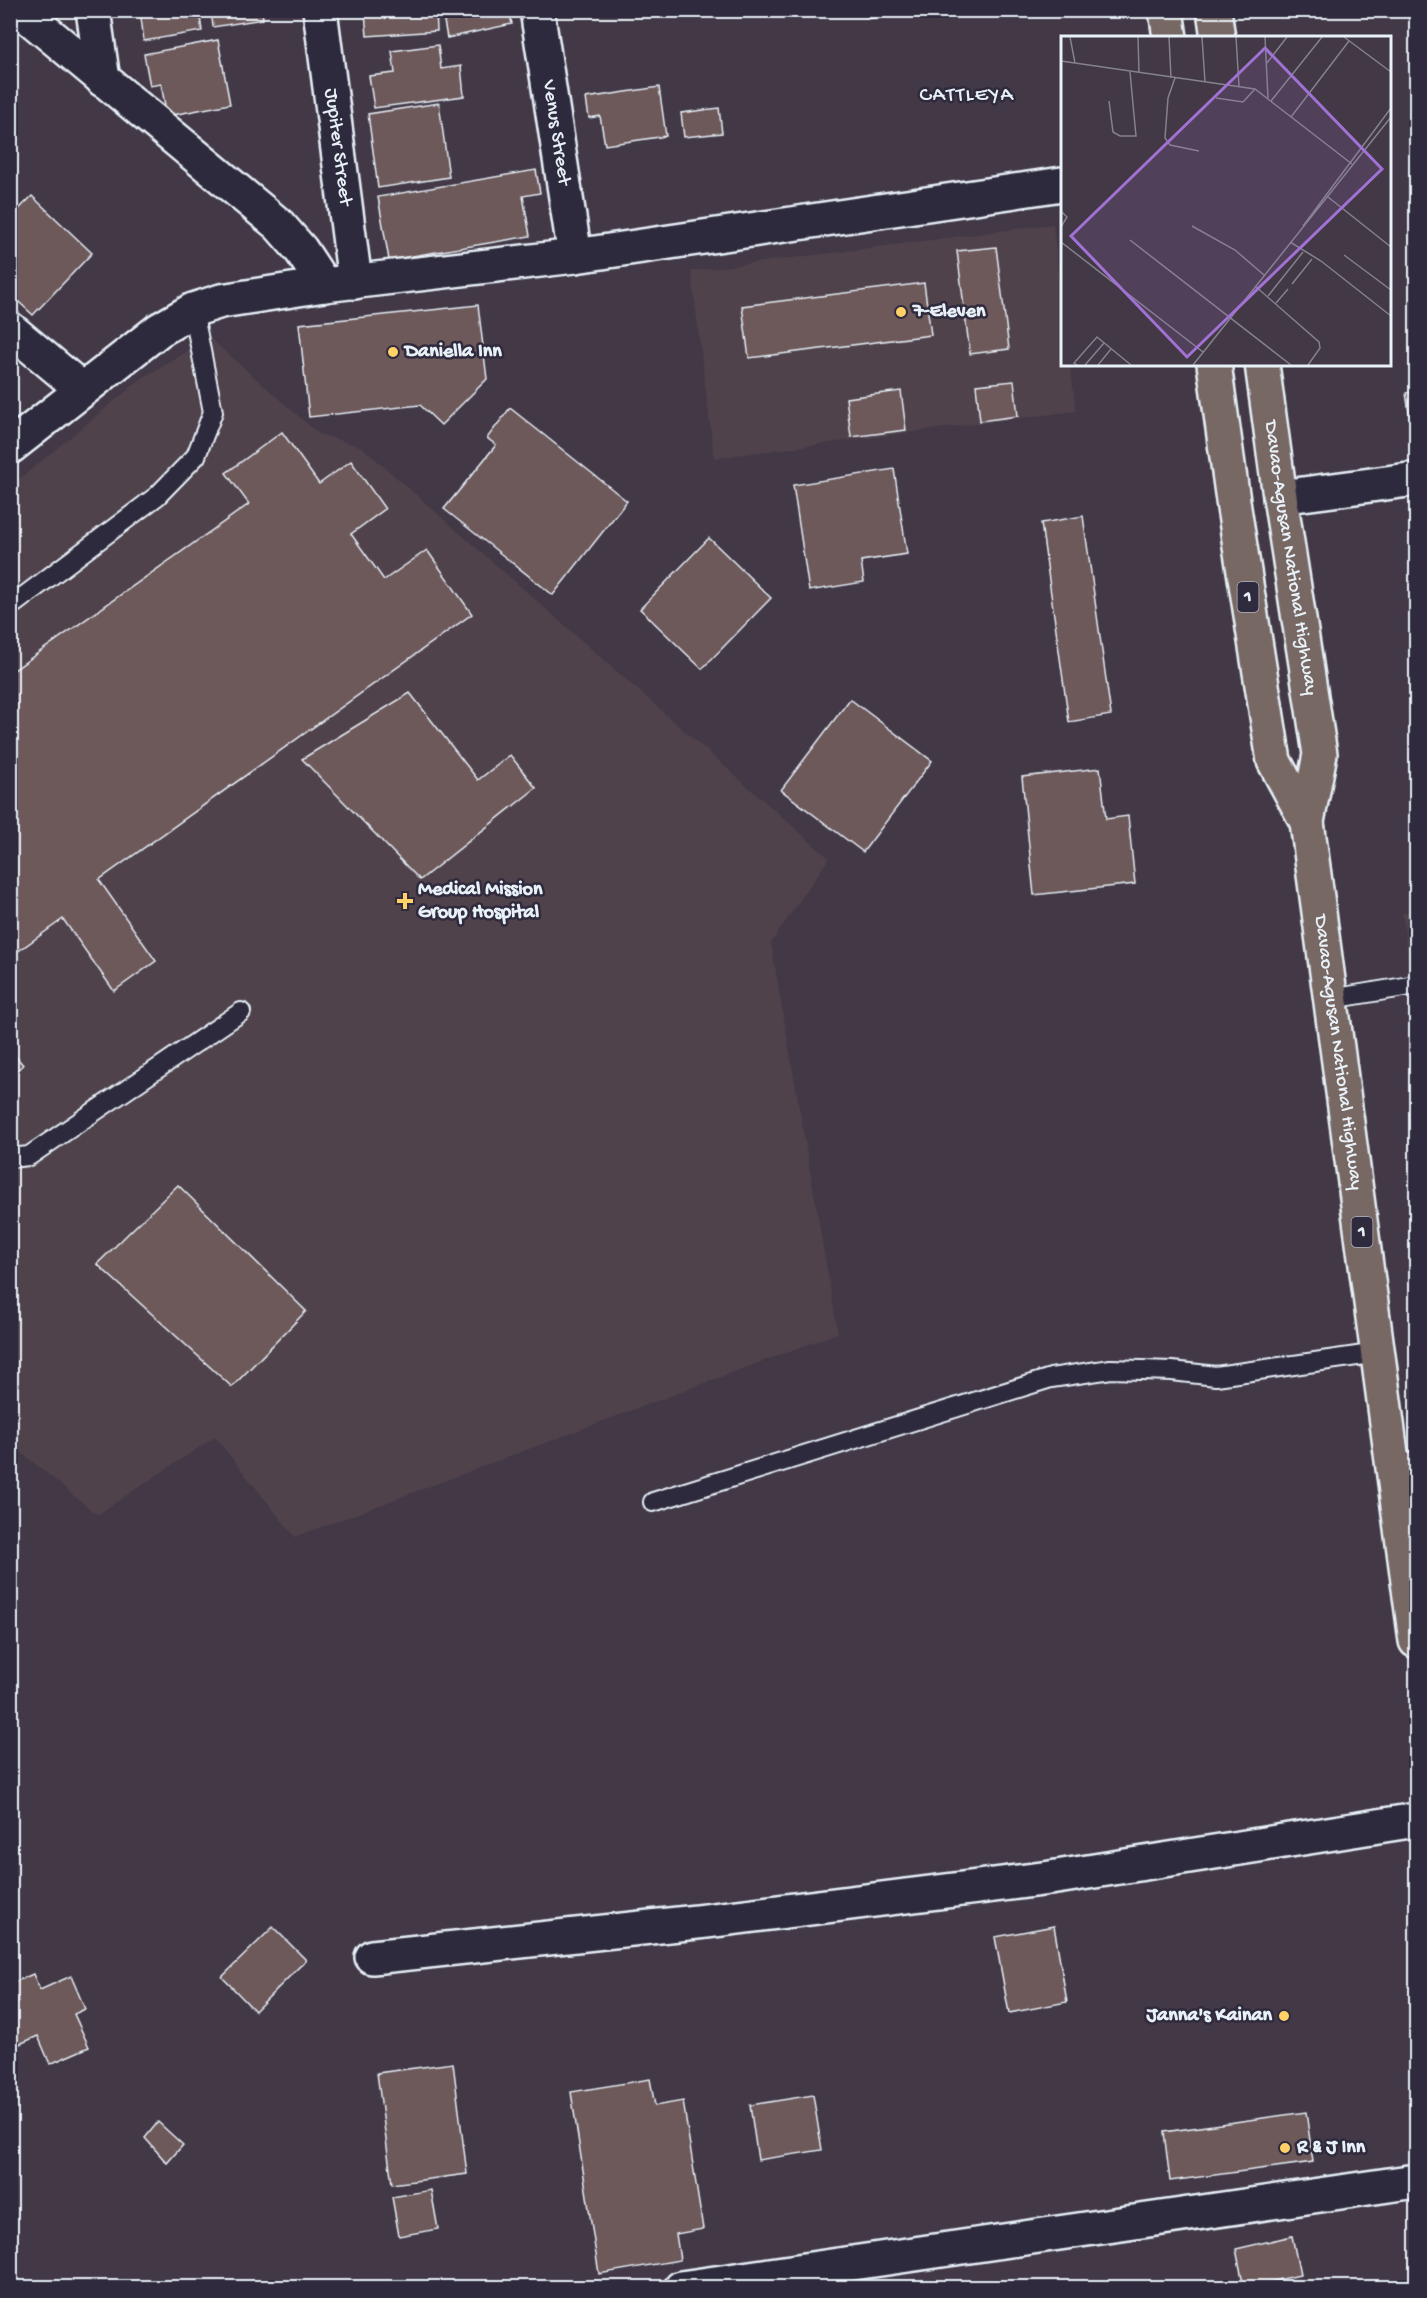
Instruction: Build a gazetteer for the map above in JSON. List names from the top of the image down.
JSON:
{
  "streets": {
    "highway": ["Davao-Agusan National Highway", "1"],
    "street": ["Venus Street", "Jupiter Street"]
  },
  "districts": ["CATTLEYA"],
  "places": {
    "other": [
      "7-Eleven",
      "Daniella Inn",
      "Janna's Kainan",
      "R & J Inn"
    ],
    "health": ["Medical Mission Group Hospital"]
  }
}
